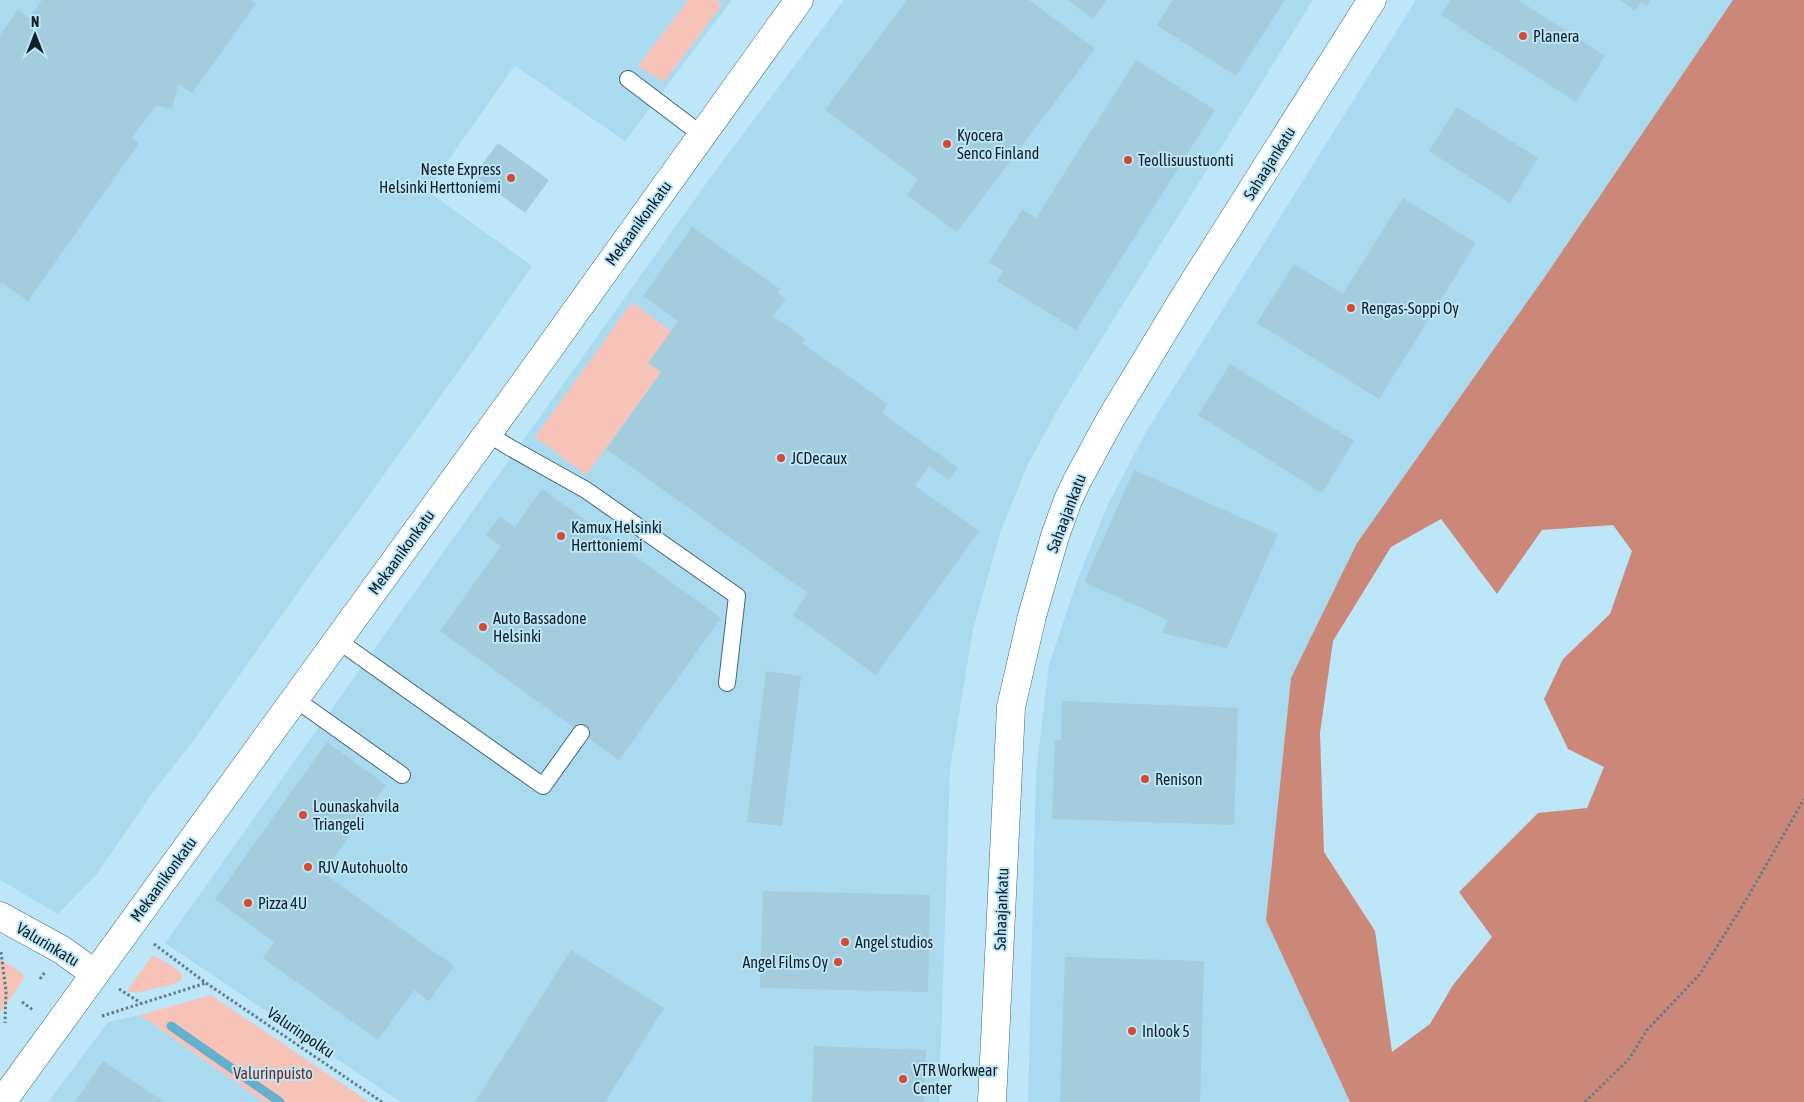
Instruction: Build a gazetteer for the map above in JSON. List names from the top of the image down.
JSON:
{
  "streets": {
    "street": ["Sahaajankatu", "Mekaanikonkatu", "Valurinkatu"],
    "path": ["Valurinpolku"]
  },
  "crossings": [
    ["Mekaanikonkatu", "Valurinkatu"]
  ],
  "parks": ["Valurinpuisto"],
  "places": [
    "Planera",
    "Kyocera Senco Finland",
    "Teollisuustuonti",
    "Neste Express Helsinki Herttoniemi",
    "Rengas-Soppi Oy",
    "JCDecaux",
    "Kamux Helsinki Herttoniemi",
    "Auto Bassadone Helsinki",
    "Renison",
    "Lounaskahvila Triangeli",
    "RJV Autohuolto",
    "Pizza 4U",
    "Angel studios",
    "Angel Films Oy",
    "Inlook 5",
    "VTR Workwear Center"
  ],
  "north": "top"
}
